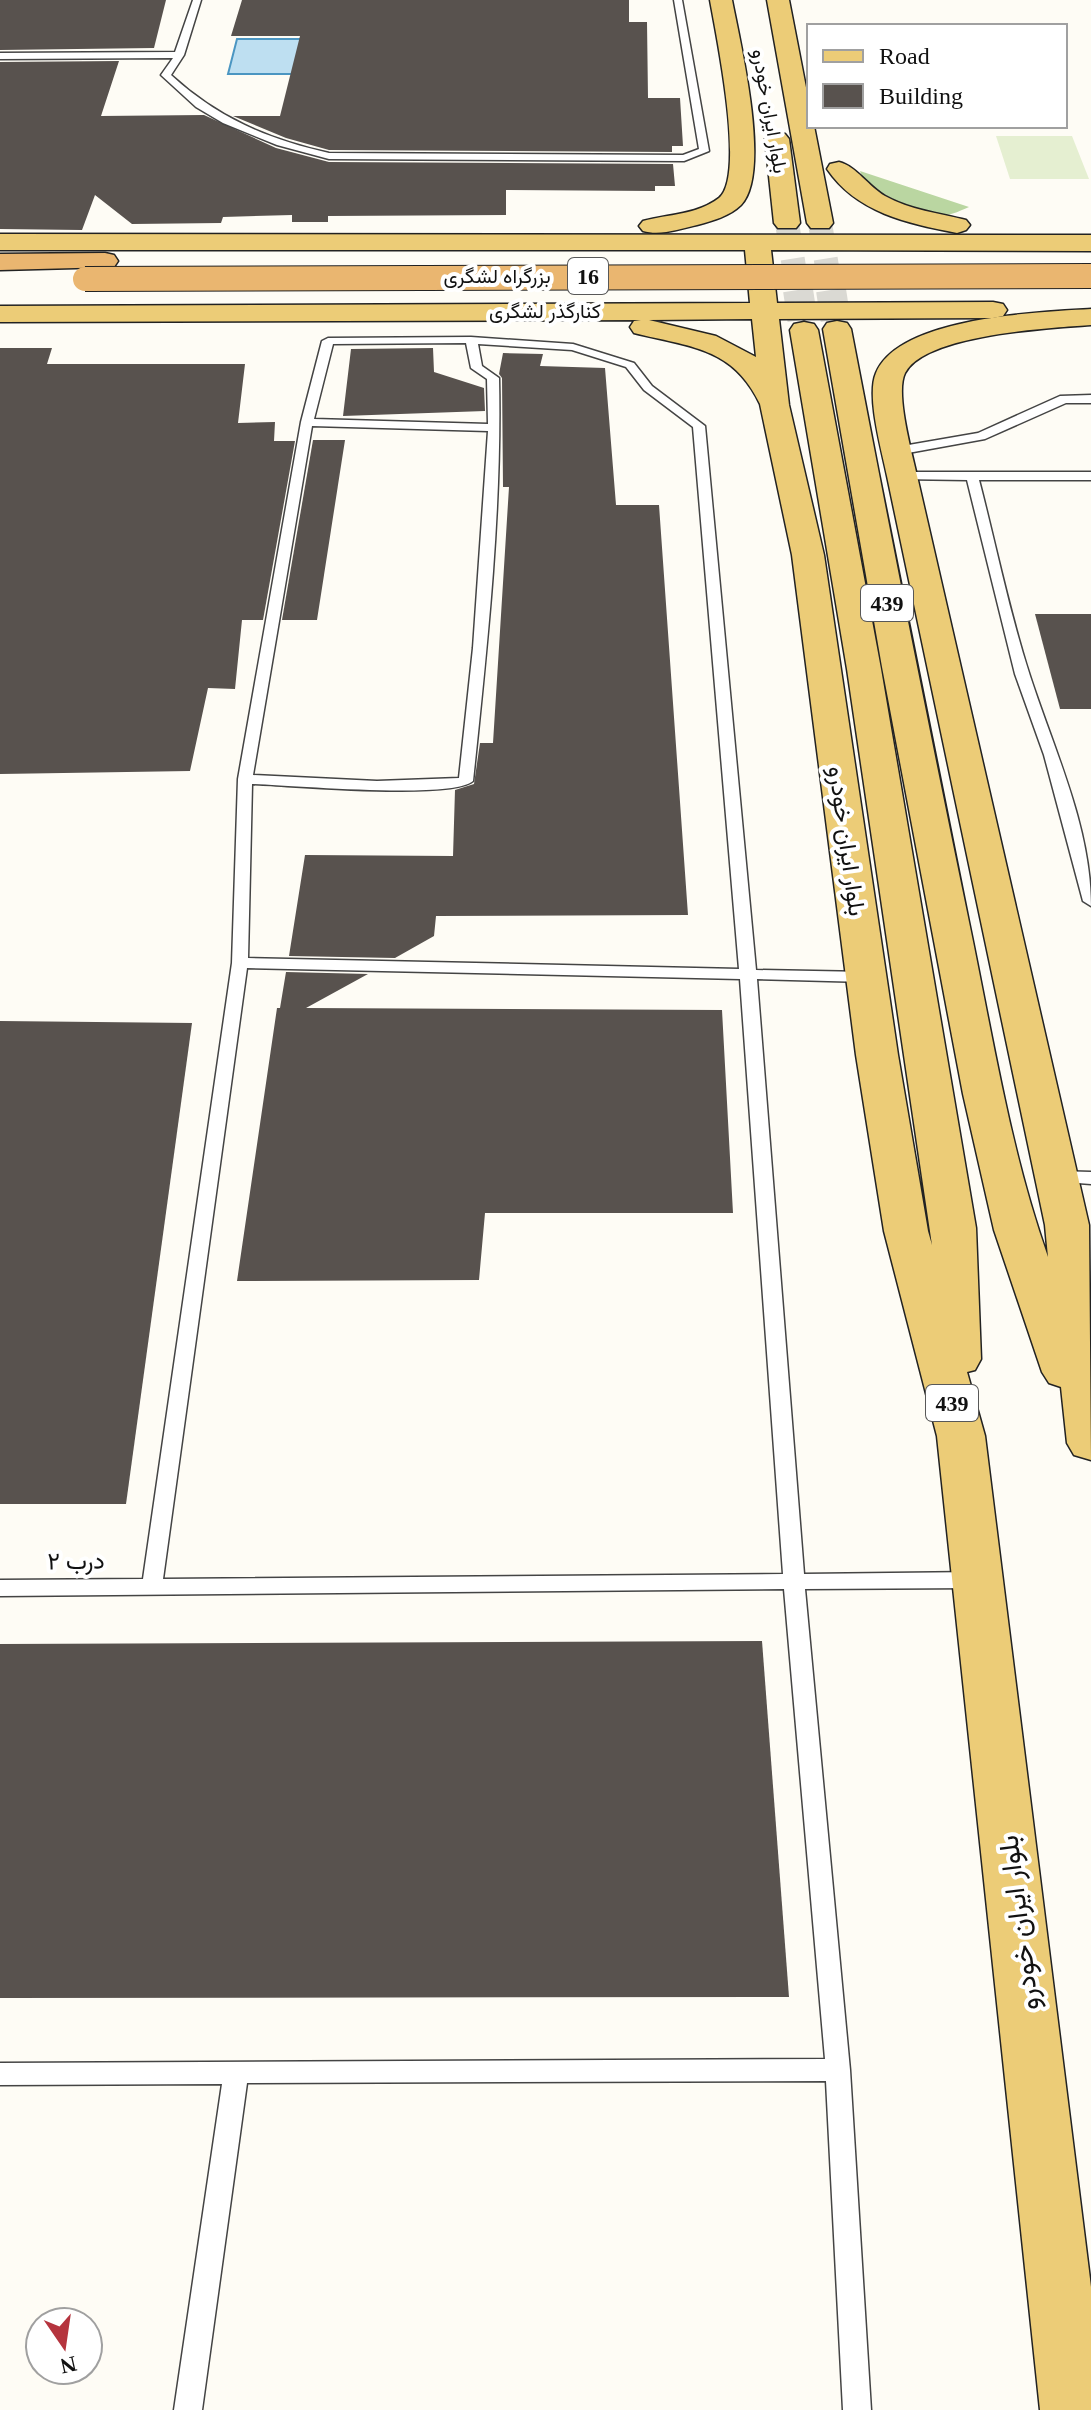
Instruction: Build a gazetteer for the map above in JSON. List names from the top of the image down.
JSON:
{
  "streets": {
    "highway": ["بزرگراه لشگری", "16"],
    "main road": ["بلوار ایران خودرو", "کنارگذر لشگری", "439"],
    "lane": ["درب ۲"]
  },
  "crossings": [
    ["بلوار ایران خودرو", "کنارگذر لشگری"],
    ["بلوار ایران خودرو", "درب ۲"]
  ],
  "legend": ["Road", "Building"],
  "north": "bottom"
}
